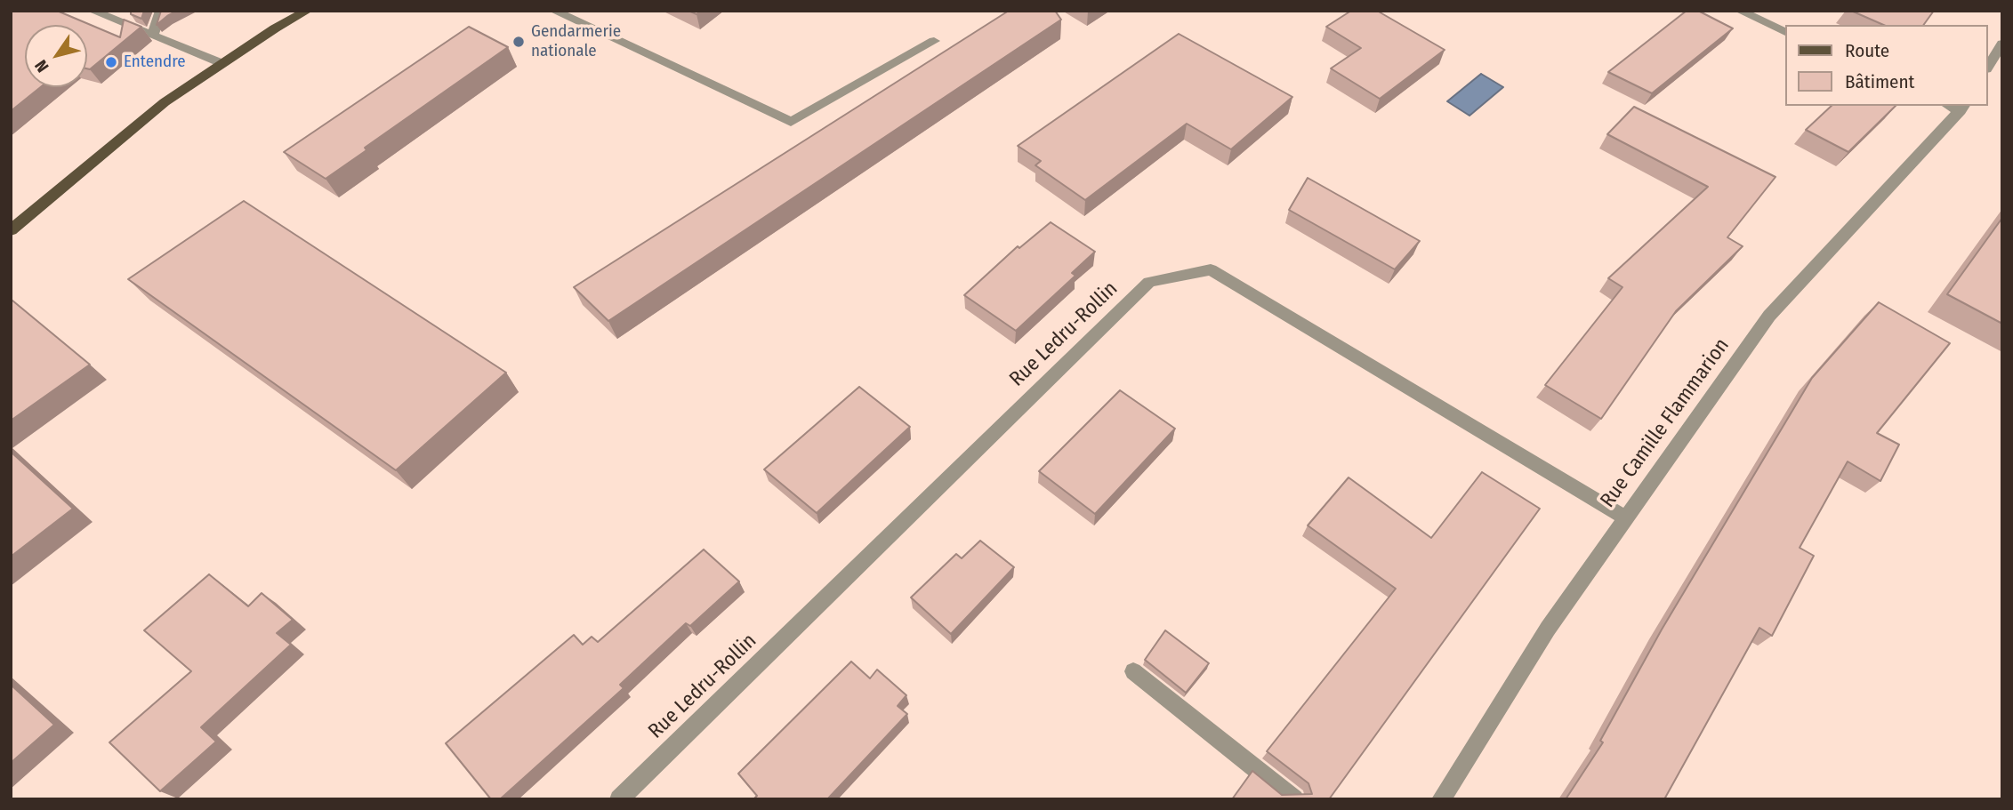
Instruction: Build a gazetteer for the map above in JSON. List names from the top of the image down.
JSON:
{
  "streets": {
    "street": ["Rue Ledru-Rollin", "Rue Camille Flammarion"]
  },
  "crossings": [
    ["Rue Ledru-Rollin", "Rue Camille Flammarion"]
  ],
  "places": ["Gendarmerie nationale", "Entendre"],
  "legend": ["Route", "Bâtiment"],
  "north": "bottom left"
}
